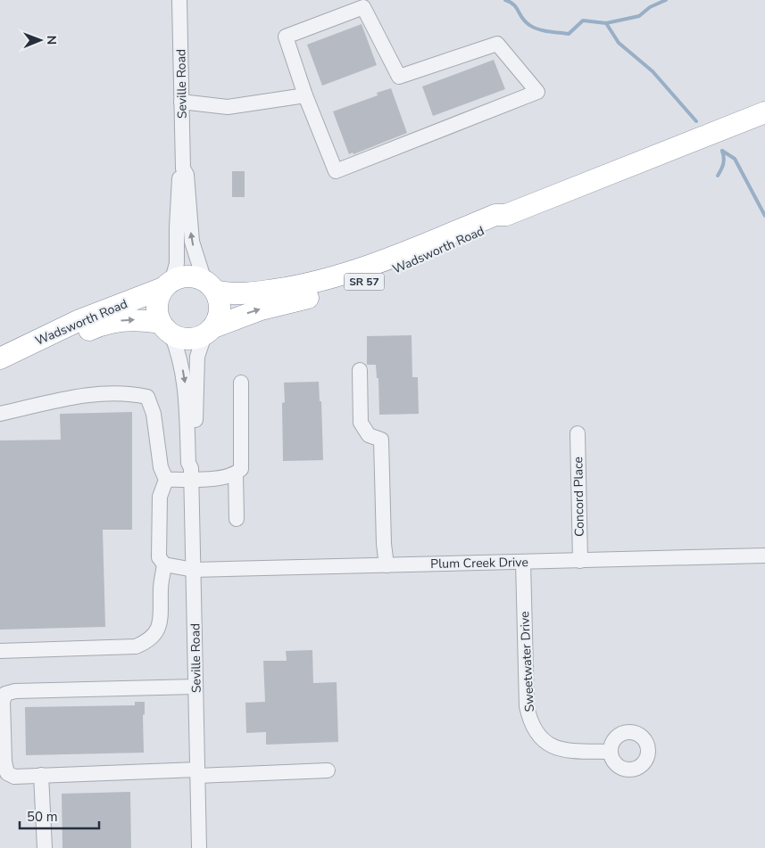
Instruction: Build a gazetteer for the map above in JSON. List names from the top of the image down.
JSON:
{
  "streets": {
    "highway": ["Wadsworth Road", "SR 57"],
    "street": [
      "Seville Road",
      "Concord Place",
      "Plum Creek Drive",
      "Sweetwater Drive"
    ]
  },
  "crossings": [
    ["Seville Road", "Wadsworth Road"],
    ["Seville Road", "Plum Creek Drive"],
    ["Concord Place", "Plum Creek Drive"],
    ["Plum Creek Drive", "Sweetwater Drive"]
  ],
  "scale_bar": "50 m",
  "north": "right"
}
